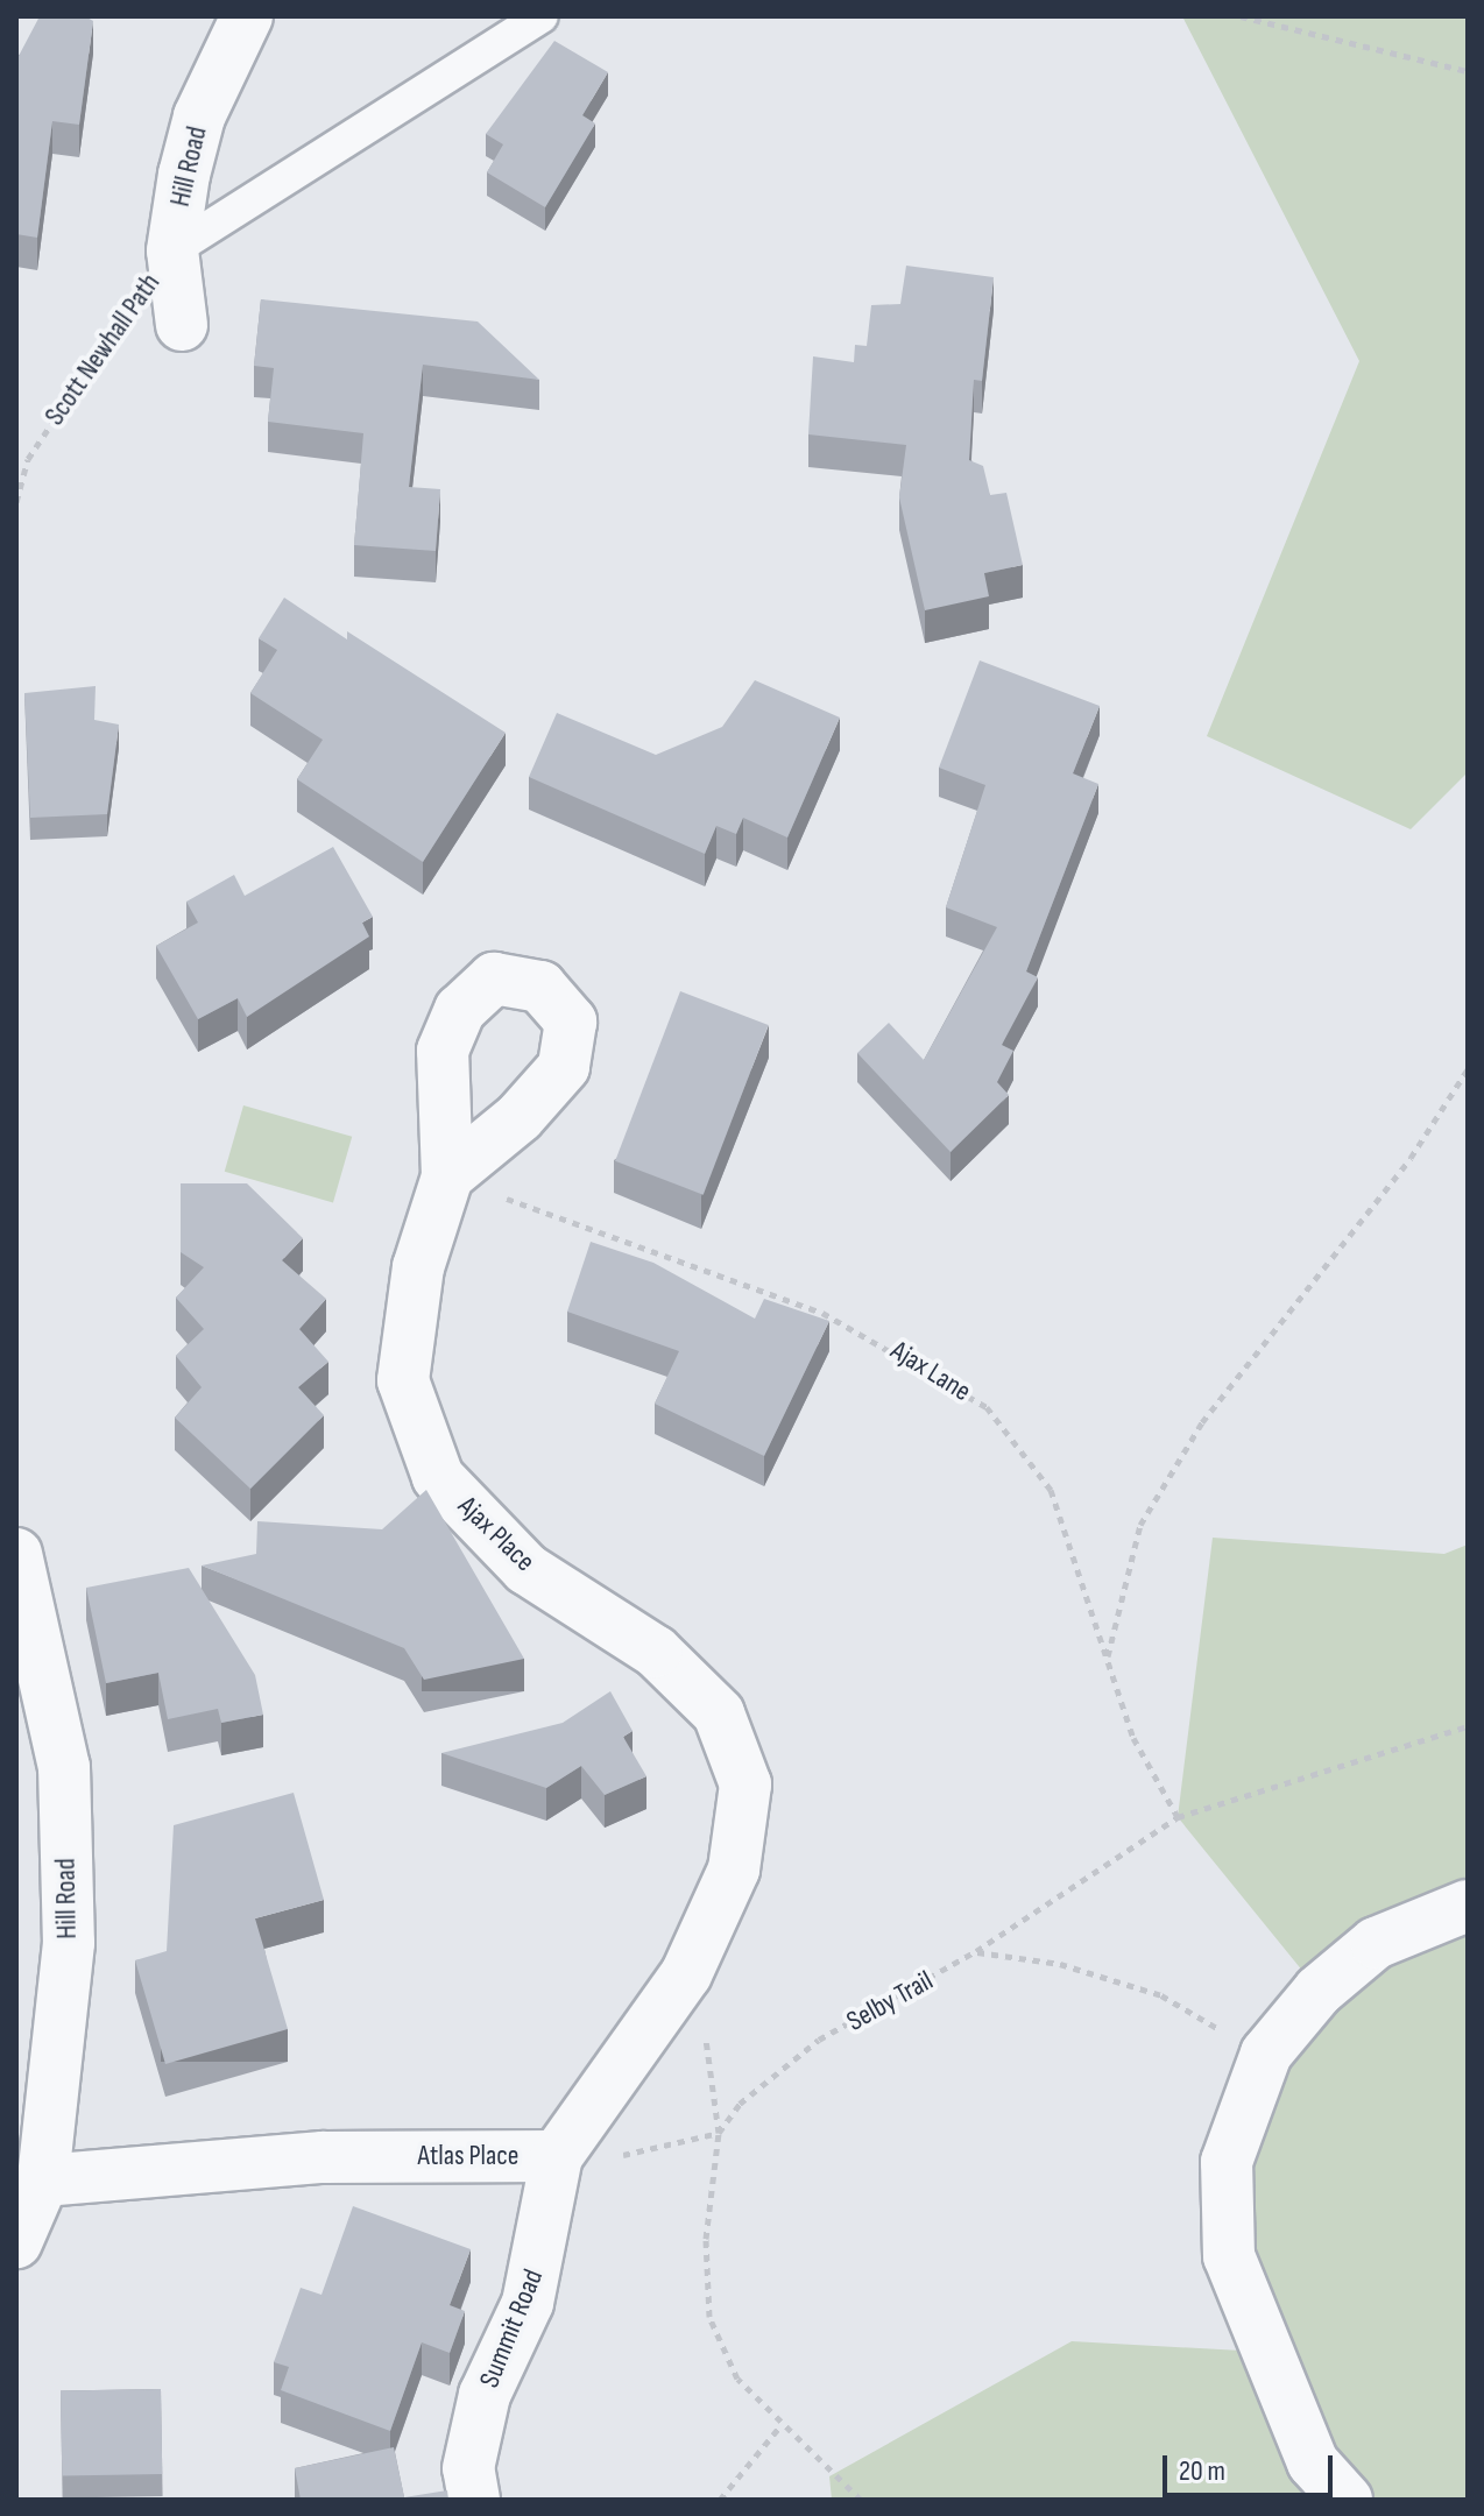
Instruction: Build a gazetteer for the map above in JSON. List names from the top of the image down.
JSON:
{
  "streets": {
    "street": [
      "Hill Road",
      "Ajax Place",
      "Atlas Place",
      "Summit Road"
    ],
    "path": ["Scott Newhall Path", "Ajax Lane", "Selby Trail"]
  },
  "crossings": [
    ["Hill Road", "Scott Newhall Path"],
    ["Hill Road", "Atlas Place"],
    ["Ajax Lane", "Ajax Place"],
    ["Ajax Lane", "Selby Trail"],
    ["Ajax Place", "Atlas Place"],
    ["Atlas Place", "Summit Road"]
  ],
  "scale_bar": "20 m"
}
